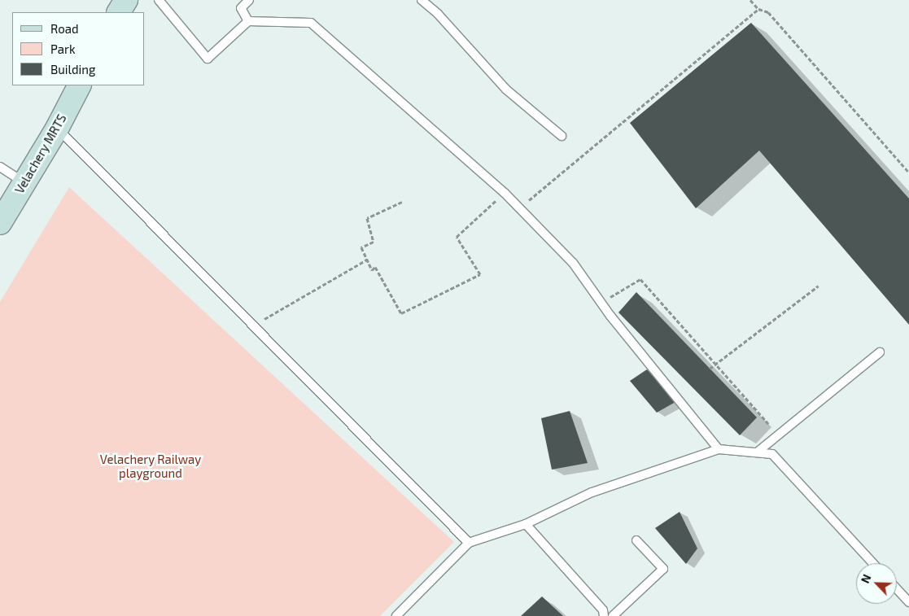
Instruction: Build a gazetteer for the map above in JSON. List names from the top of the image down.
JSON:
{
  "streets": {
    "street": ["Velachery MRTS"]
  },
  "parks": ["Velachery Railway playground"],
  "legend": ["Road", "Park", "Building"],
  "north": "top left"
}
